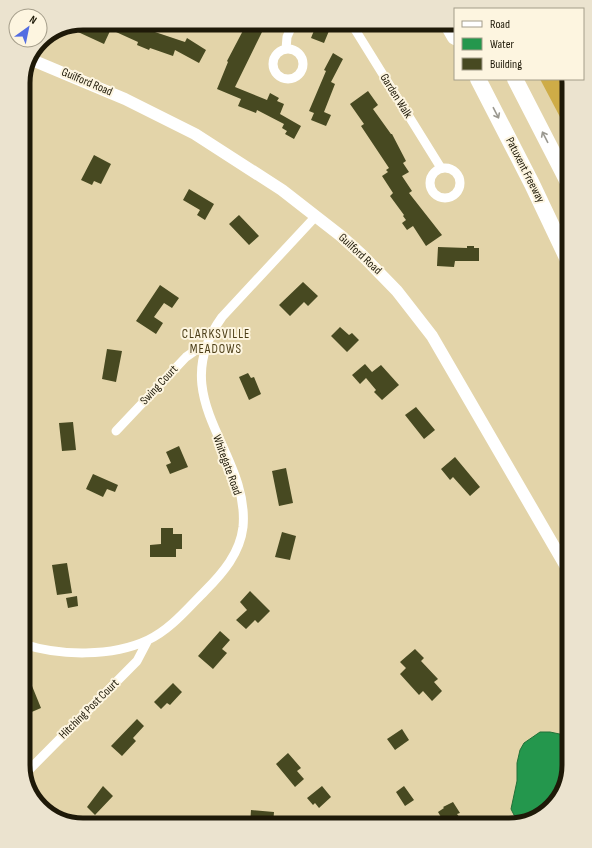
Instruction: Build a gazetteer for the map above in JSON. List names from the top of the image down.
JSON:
{
  "streets": {
    "highway": ["Patuxent Freeway"],
    "main road": ["Guilford Road"],
    "street": [
      "Garden Walk",
      "Swing Court",
      "Whitegate Road",
      "Hitching Post Court"
    ]
  },
  "crossings": [
    ["Guilford Road", "Whitegate Road"],
    ["Swing Court", "Whitegate Road"],
    ["Whitegate Road", "Hitching Post Court"]
  ],
  "districts": ["CLARKSVILLE MEADOWS"],
  "legend": ["Road", "Water", "Building"],
  "north": "top right"
}
